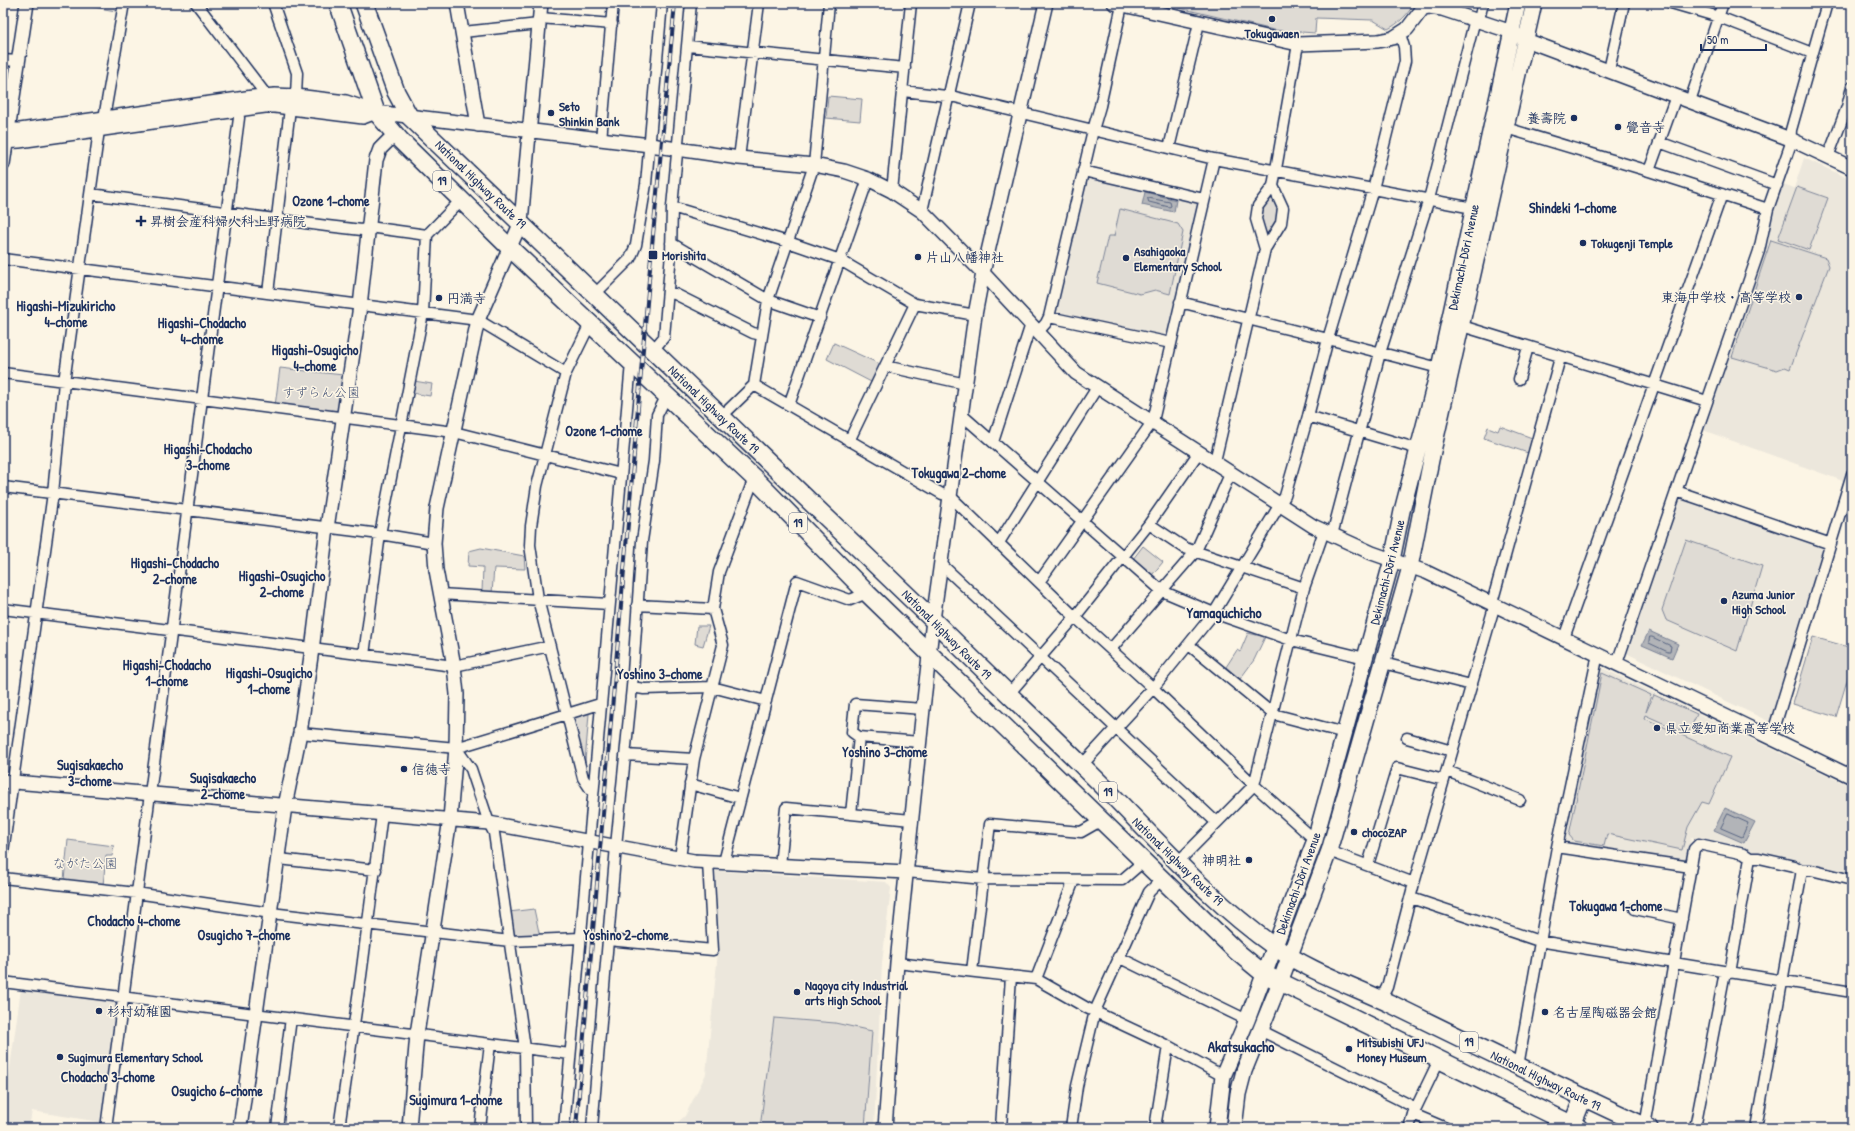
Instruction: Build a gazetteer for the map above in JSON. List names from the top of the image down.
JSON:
{
  "streets": {
    "highway": ["19", "National Highway Route 19"],
    "main road": ["Dekimachi-Dōri Avenue"]
  },
  "crossings": [
    ["National Highway Route 19", "Dekimachi-Dōri Avenue"]
  ],
  "districts": [
    "Ozone 1-chome",
    "Shindeki 1-chome",
    "Higashi-Mizukiricho 4-chome",
    "Higashi-Chodacho 4-chome",
    "Higashi-Osugicho 4-chome",
    "Ozone 1-chome",
    "Higashi-Chodacho 3-chome",
    "Tokugawa 2-chome",
    "Higashi-Chodacho 2-chome",
    "Higashi-Osugicho 2-chome",
    "Yamaguchicho",
    "Higashi-Chodacho 1-chome",
    "Higashi-Osugicho 1-chome",
    "Yoshino 3-chome",
    "Yoshino 3-chome",
    "Sugisakaecho 3-chome",
    "Sugisakaecho 2-chome",
    "Tokugawa 1-chome",
    "Chodacho 4-chome",
    "Osugicho 7-chome",
    "Yoshino 2-chome",
    "Akatsukacho",
    "Chodacho 3-chome",
    "Osugicho 6-chome",
    "Sugimura 1-chome"
  ],
  "parks": ["すずらん公園", "ながた公園"],
  "places": {
    "other": [
      "Tokugawaen",
      "Seto Shinkin Bank",
      "養壽院",
      "覺音寺",
      "Tokugenji Temple",
      "片山八幡神社",
      "Asahigaoka Elementary School",
      "東海中学校・高等学校",
      "円満寺",
      "Azuma Junior High School",
      "県立愛知商業高等学校",
      "信徳寺",
      "chocoZAP",
      "神明社",
      "Nagoya city Industrial arts High School",
      "杉村幼稚園",
      "名古屋陶磁器会館",
      "Mitsubishi UFJ Money Museum",
      "Sugimura Elementary School"
    ],
    "health": ["昇樹会産科婦人科上野病院"],
    "transit": ["Morishita"]
  },
  "scale_bar": "50 m"
}
